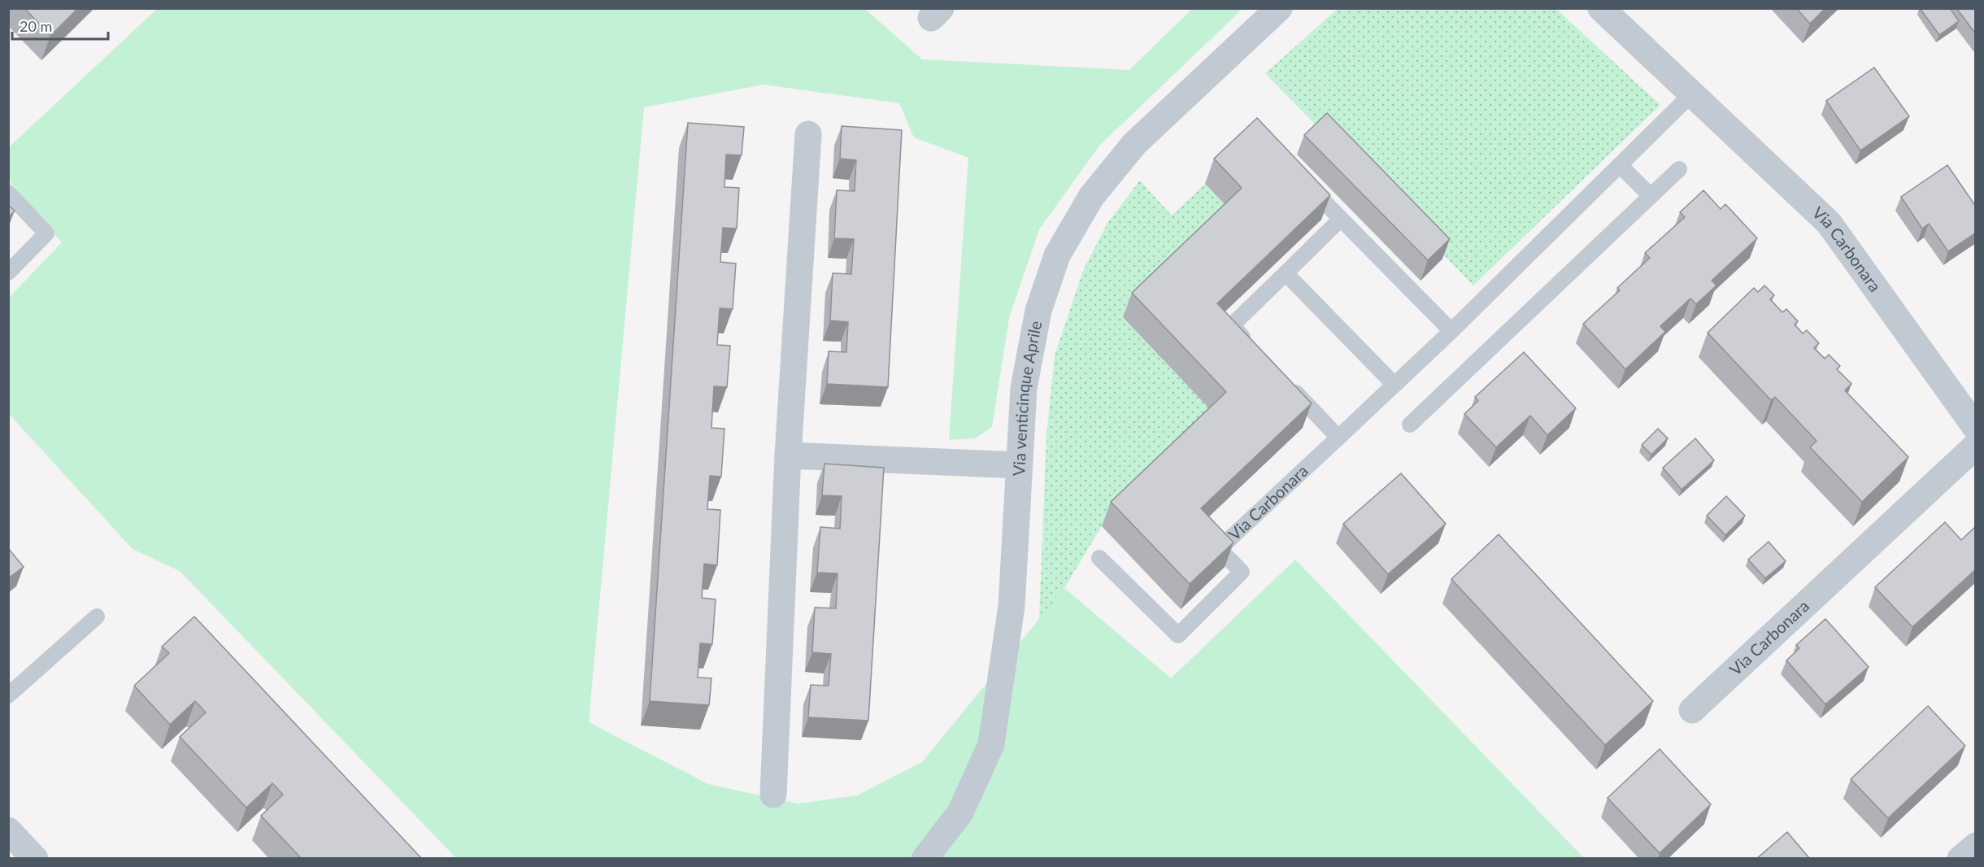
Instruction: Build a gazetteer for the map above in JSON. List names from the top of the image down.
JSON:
{
  "streets": {
    "street": ["Via Carbonara", "Via venticinque Aprile"]
  },
  "scale_bar": "20 m"
}
